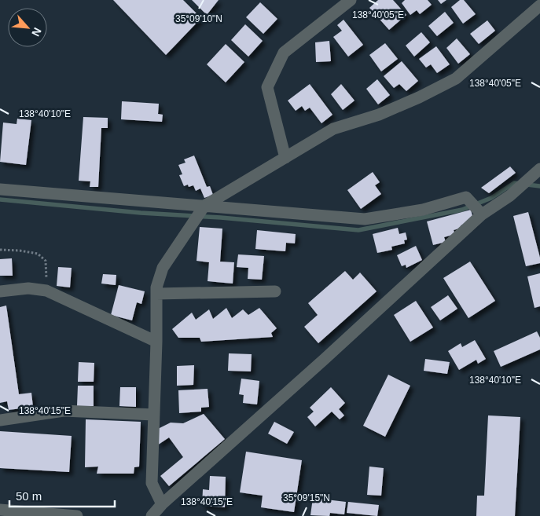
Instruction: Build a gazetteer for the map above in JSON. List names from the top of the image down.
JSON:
{
  "scale_bar": "50 m",
  "north": "bottom right",
  "coordinates": [
    "138°40'05\"E",
    "35°09'10\"N",
    "138°40'10\"E",
    "138°40'15\"E",
    "35°09'15\"N"
  ]
}
